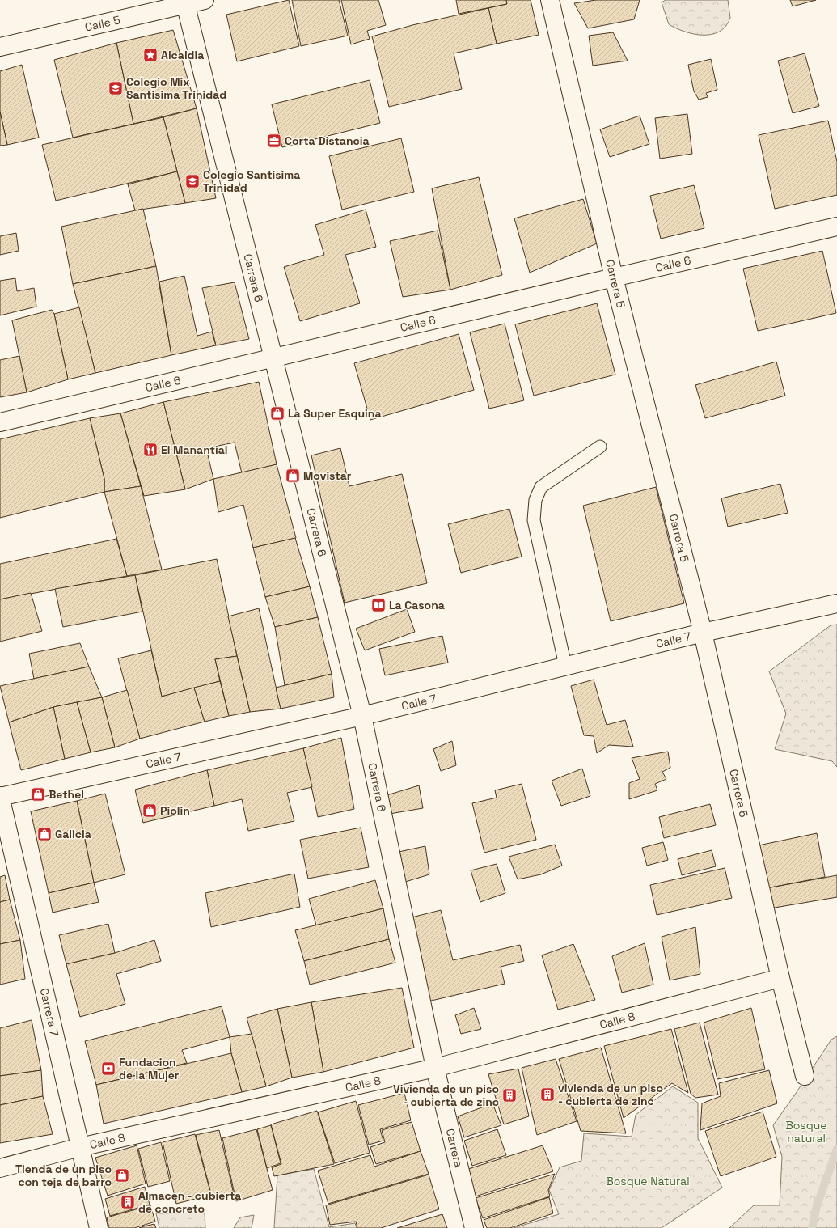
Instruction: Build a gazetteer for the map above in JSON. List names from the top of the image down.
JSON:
{
  "streets": {
    "street": [
      "Calle 5",
      "Calle 6",
      "Carrera 6",
      "Carrera 5",
      "Calle 7",
      "Carrera 7",
      "Calle 8",
      "Carrera"
    ]
  },
  "crossings": [
    ["Calle 5", "Carrera 6"],
    ["Calle 6", "Carrera 6"],
    ["Calle 6", "Carrera 5"],
    ["Carrera 6", "Calle 7"],
    ["Carrera 6", "Calle 8"],
    ["Carrera 6", "Carrera"],
    ["Carrera 5", "Calle 7"],
    ["Carrera 5", "Calle 8"],
    ["Calle 7", "Carrera 7"],
    ["Carrera 7", "Calle 8"],
    ["Calle 8", "Carrera"]
  ],
  "parks": ["Bosque natural", "Bosque Natural"],
  "places": {
    "place": ["Alcaldia"],
    "school or university": ["Colegio Mix Santisima Trinidad", "Colegio Santisima Trinidad"],
    "office": ["Corta Distancia"],
    "shop": [
      "La Super Esquina",
      "Movistar",
      "Bethel",
      "Piolin",
      "Galicia",
      "Tienda de un piso con teja de barro"
    ],
    "restaurant": ["El Manantial"],
    "library": ["La Casona"],
    "bank": ["Fundacion de la Mujer"],
    "building": ["vivienda de un piso - cubierta de zinc", "Vivienda de un piso - cubierta de zinc", "Almacen - cubierta de concreto"]
  }
}
